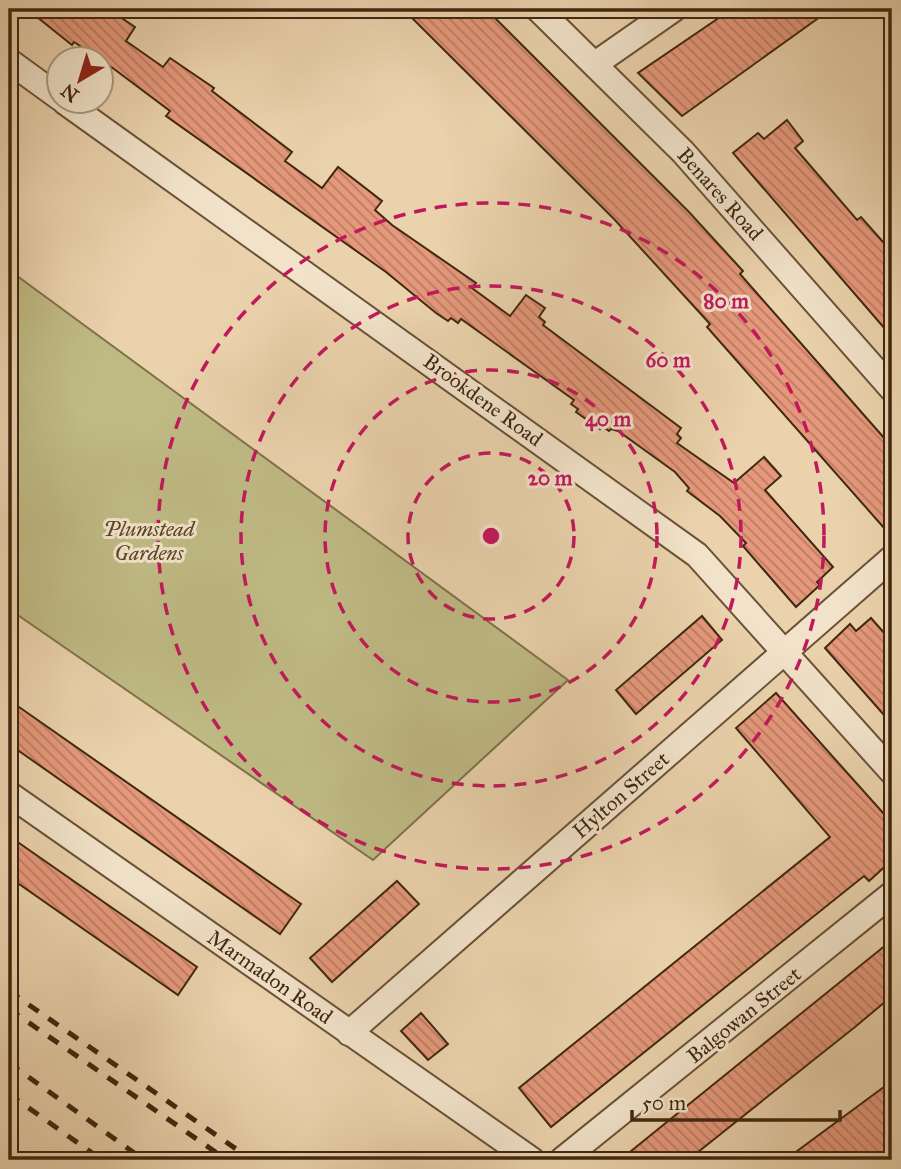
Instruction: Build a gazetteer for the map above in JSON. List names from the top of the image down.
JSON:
{
  "streets": {
    "street": [
      "Benares Road",
      "Brookdene Road",
      "Hylton Street",
      "Marmadon Road",
      "Balgowan Street"
    ]
  },
  "crossings": [
    ["Brookdene Road", "Hylton Street"],
    ["Hylton Street", "Marmadon Road"]
  ],
  "parks": ["Plumstead Gardens"],
  "scale_bar": "50 m",
  "north": "bottom left",
  "rings": [
    "80 m",
    "60 m",
    "40 m",
    "20 m"
  ]
}
